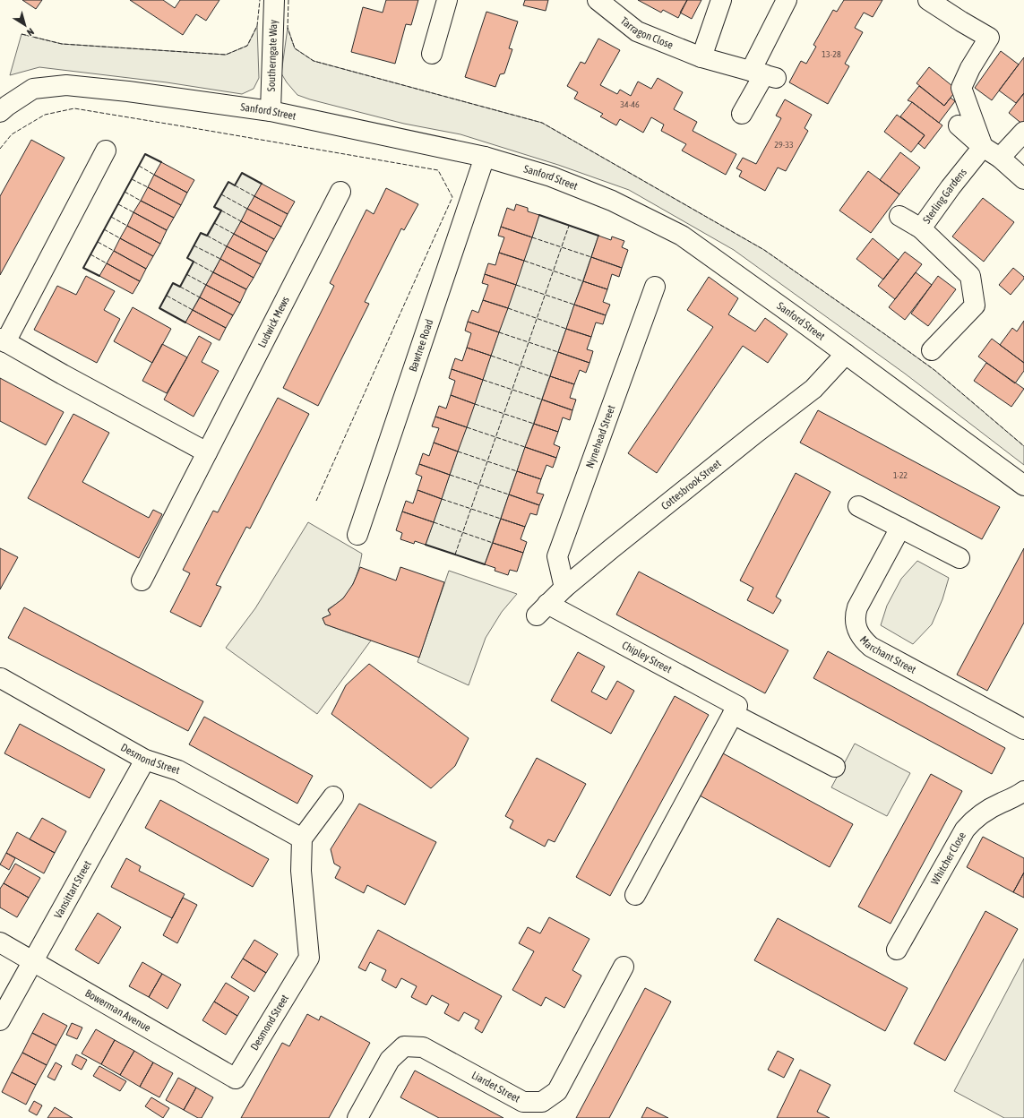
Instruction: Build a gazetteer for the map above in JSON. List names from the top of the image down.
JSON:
{
  "streets": {
    "street": [
      "Tarragon Close",
      "Southerngate Way",
      "Sanford Street",
      "Sterling Gardens",
      "Ludwick Mews",
      "Bawtree Road",
      "Nynehead Street",
      "Cottesbrook Street",
      "Marchant Street",
      "Chipley Street",
      "Desmond Street",
      "Whitcher Close",
      "Vansittart Street",
      "Bowerman Avenue",
      "Liardet Street"
    ]
  },
  "crossings": [
    ["Southerngate Way", "Sanford Street"],
    ["Sanford Street", "Bawtree Road"],
    ["Sanford Street", "Cottesbrook Street"],
    ["Nynehead Street", "Cottesbrook Street"],
    ["Cottesbrook Street", "Chipley Street"],
    ["Desmond Street", "Vansittart Street"],
    ["Desmond Street", "Bowerman Avenue"],
    ["Vansittart Street", "Bowerman Avenue"]
  ],
  "house_numbers": [
    "13-28",
    "34-46",
    "29-33",
    "1-22"
  ],
  "north": "bottom right"
}
